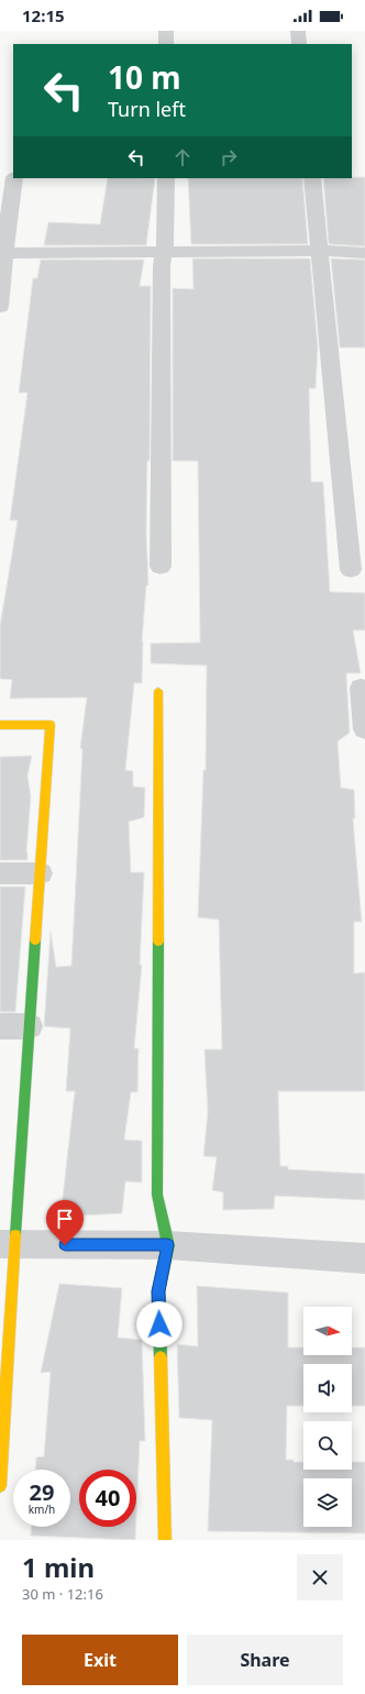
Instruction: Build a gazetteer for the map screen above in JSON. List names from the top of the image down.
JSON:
{
  "north": "right",
  "page": {
    "status": "12:15",
    "turn": ["10 m", "Turn left"],
    "speed": "29 km/h",
    "limit": "40",
    "heading": ["1 min", "30 m · 12:16"],
    "buttons": ["Exit", "Share"]
  }
}
